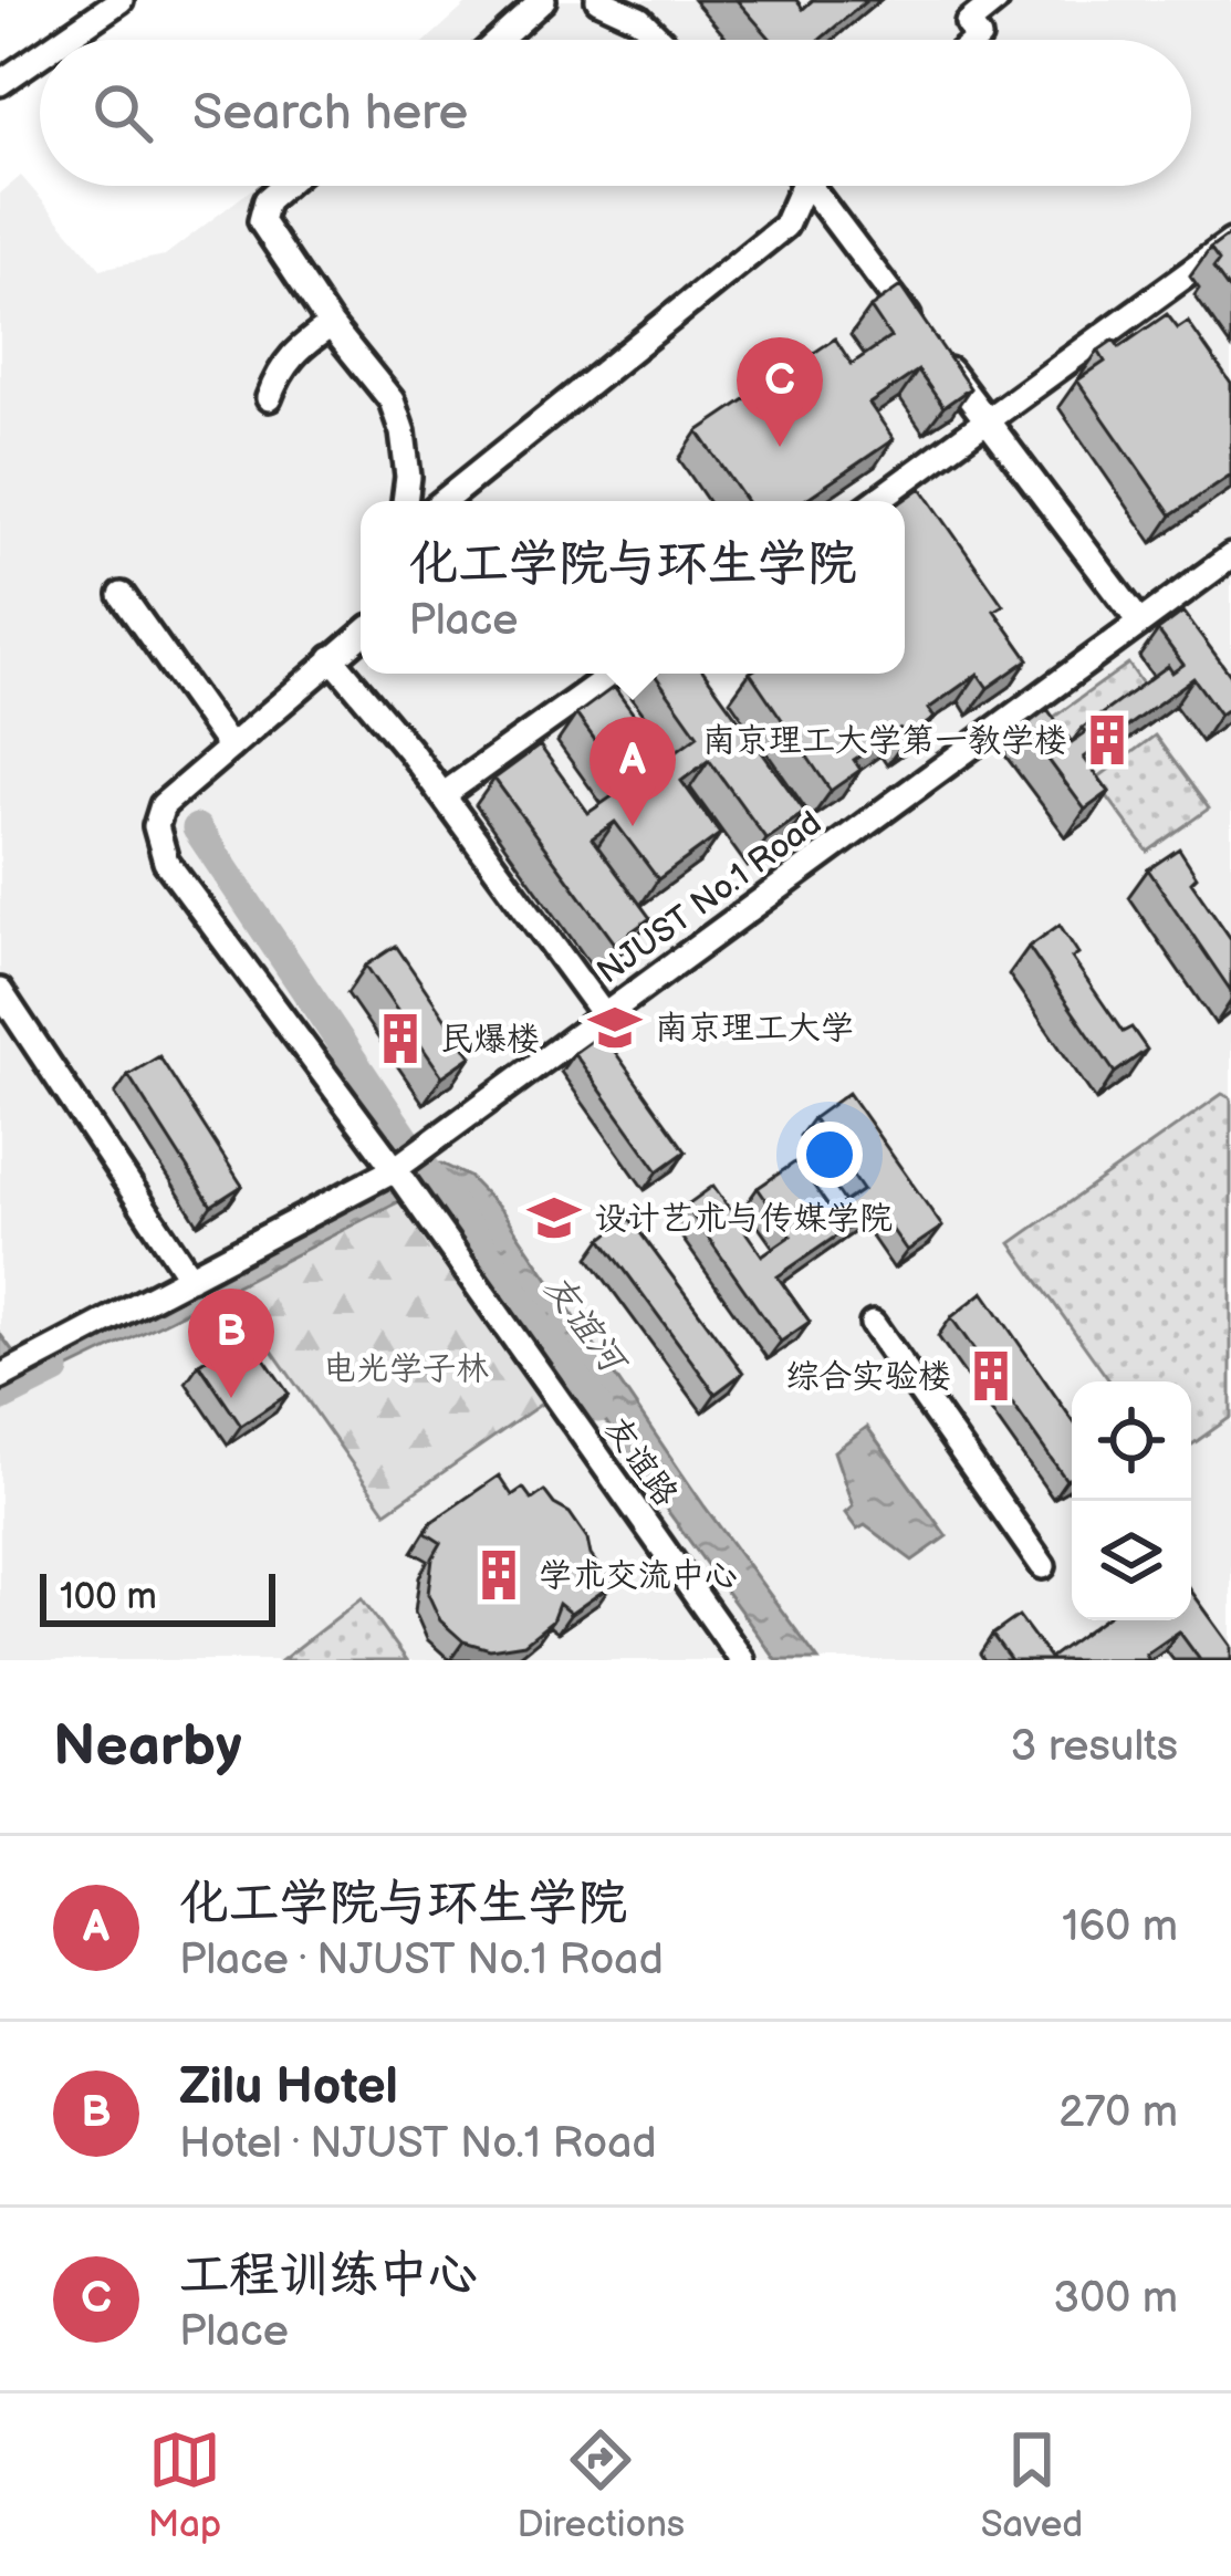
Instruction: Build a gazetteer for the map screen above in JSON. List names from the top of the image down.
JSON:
{
  "streets": {
    "street": ["NJUST No.1 Road", "友谊路"]
  },
  "crossings": [
    ["NJUST No.1 Road", "友谊路"]
  ],
  "water": ["友谊河"],
  "parks": ["电光学子林"],
  "places": {
    "building": [
      "南京理工大学第一教学楼",
      "民爆楼",
      "综合实验楼",
      "学术交流中心"
    ],
    "school or university": ["南京理工大学", "设计艺术与传媒学院"]
  },
  "scale_bar": "100 m",
  "page": {
    "search": "Search here",
    "pins": ["C", "A", "B"],
    "popup": ["化工学院与环生学院", "Place"],
    "scale": "100 m",
    "heading": ["Nearby", "3 results"],
    "list": [
      {
        "mark": "A",
        "name": "化工学院与环生学院",
        "note": "Place · NJUST No.1 Road",
        "value": "160 m"
      },
      {
        "mark": "B",
        "name": "Zilu Hotel",
        "note": "Hotel · NJUST No.1 Road",
        "value": "270 m"
      },
      {
        "mark": "C",
        "name": "工程训练中心",
        "note": "Place",
        "value": "300 m"
      }
    ],
    "nav": ["Map", "Directions", "Saved"]
  }
}
